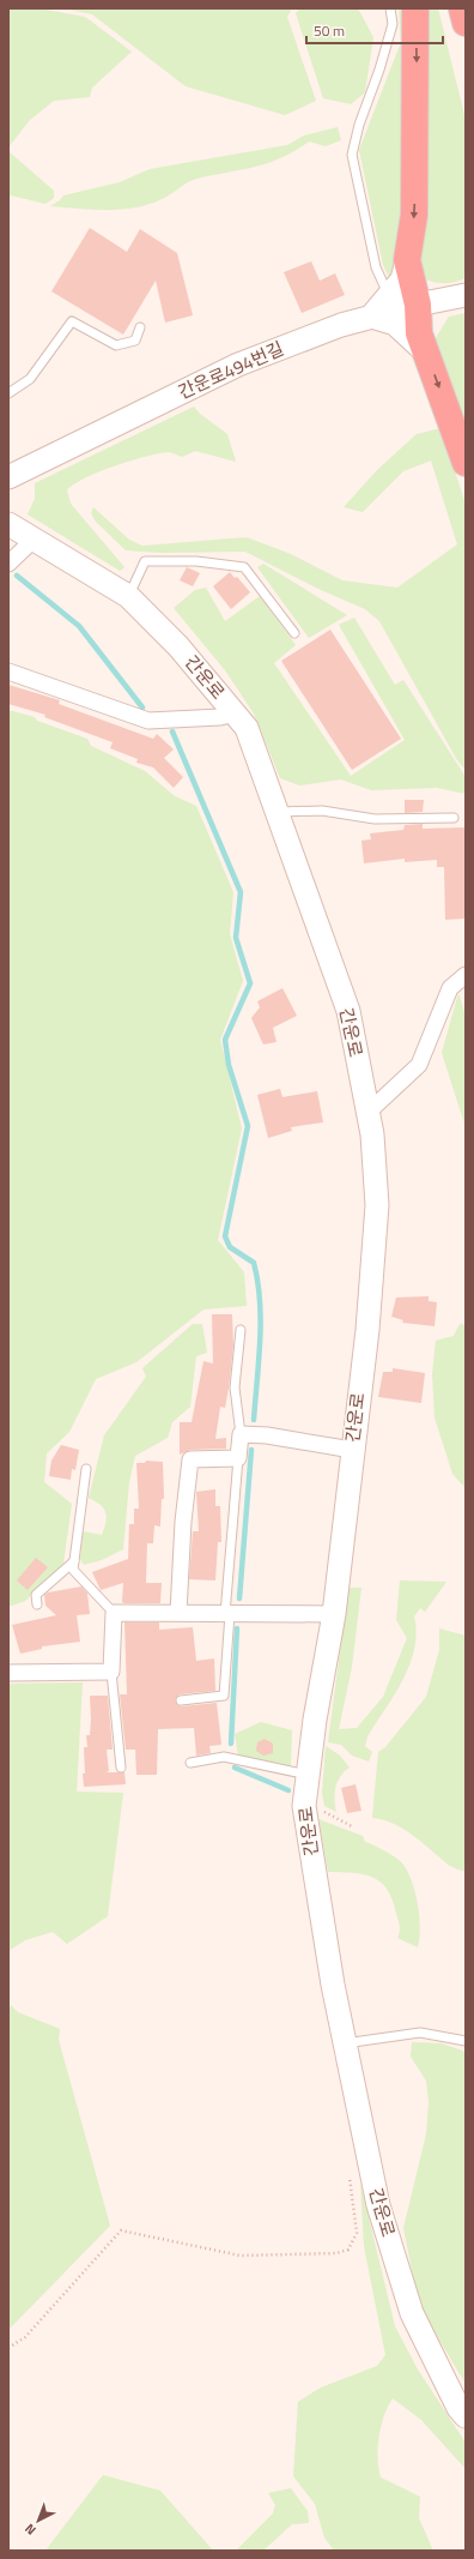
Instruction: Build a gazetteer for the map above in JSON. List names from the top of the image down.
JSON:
{
  "streets": {
    "street": ["간운로494번길", "간운로"]
  },
  "scale_bar": "50 m",
  "north": "bottom left"
}
